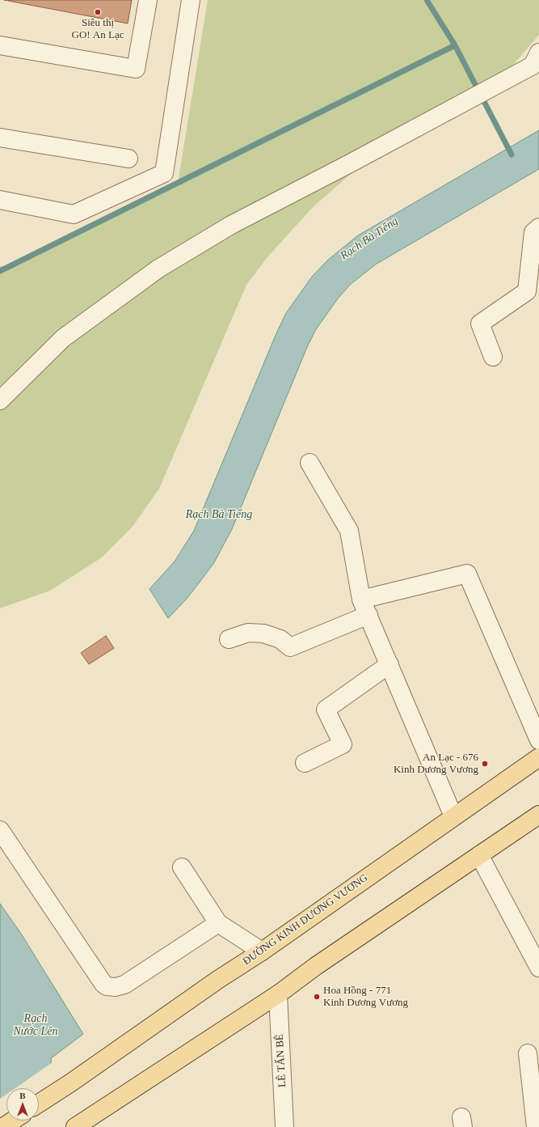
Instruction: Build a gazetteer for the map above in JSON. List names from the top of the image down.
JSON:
{
  "streets": {
    "main road": ["ĐƯỜNG KINH DƯƠNG VƯƠNG"],
    "street": ["LÊ TẤN BÊ"]
  },
  "water": ["Rạch Bà Tiếng", "Rạch Nước Lên"],
  "places": ["Siêu thị GO! An Lạc", "An Lạc - 676 Kinh Dương Vương", "Hoa Hồng - 771 Kinh Dương Vương"],
  "north": "top"
}
